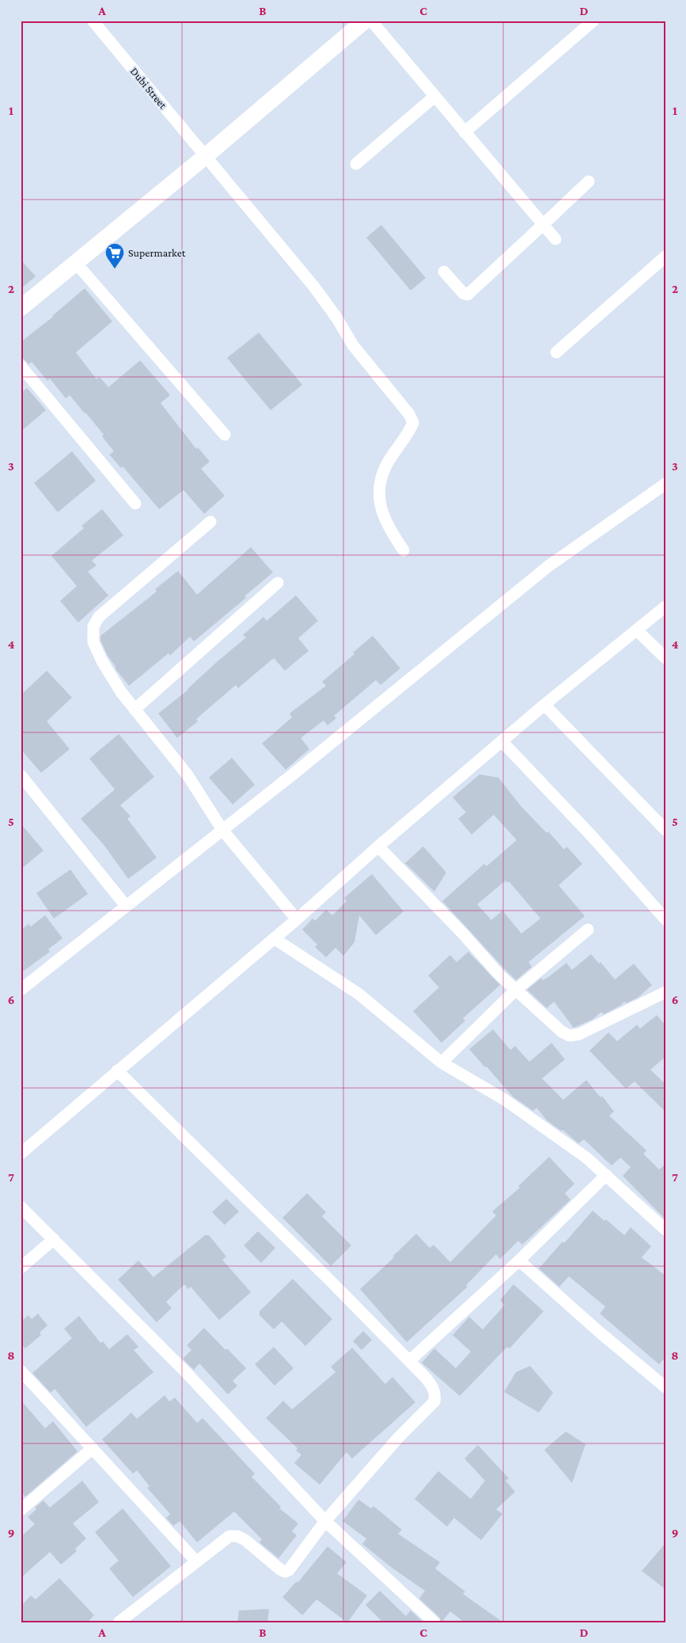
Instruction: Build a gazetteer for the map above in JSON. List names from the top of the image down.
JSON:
{
  "streets": {
    "street": ["Dubi Street"]
  },
  "places": {
    "supermarket": ["Supermarket"]
  },
  "grid": {
    "columns": [
      "A",
      "B",
      "C",
      "D"
    ],
    "rows": [
      "1",
      "2",
      "3",
      "4",
      "5",
      "6",
      "7",
      "8",
      "9"
    ]
  }
}
